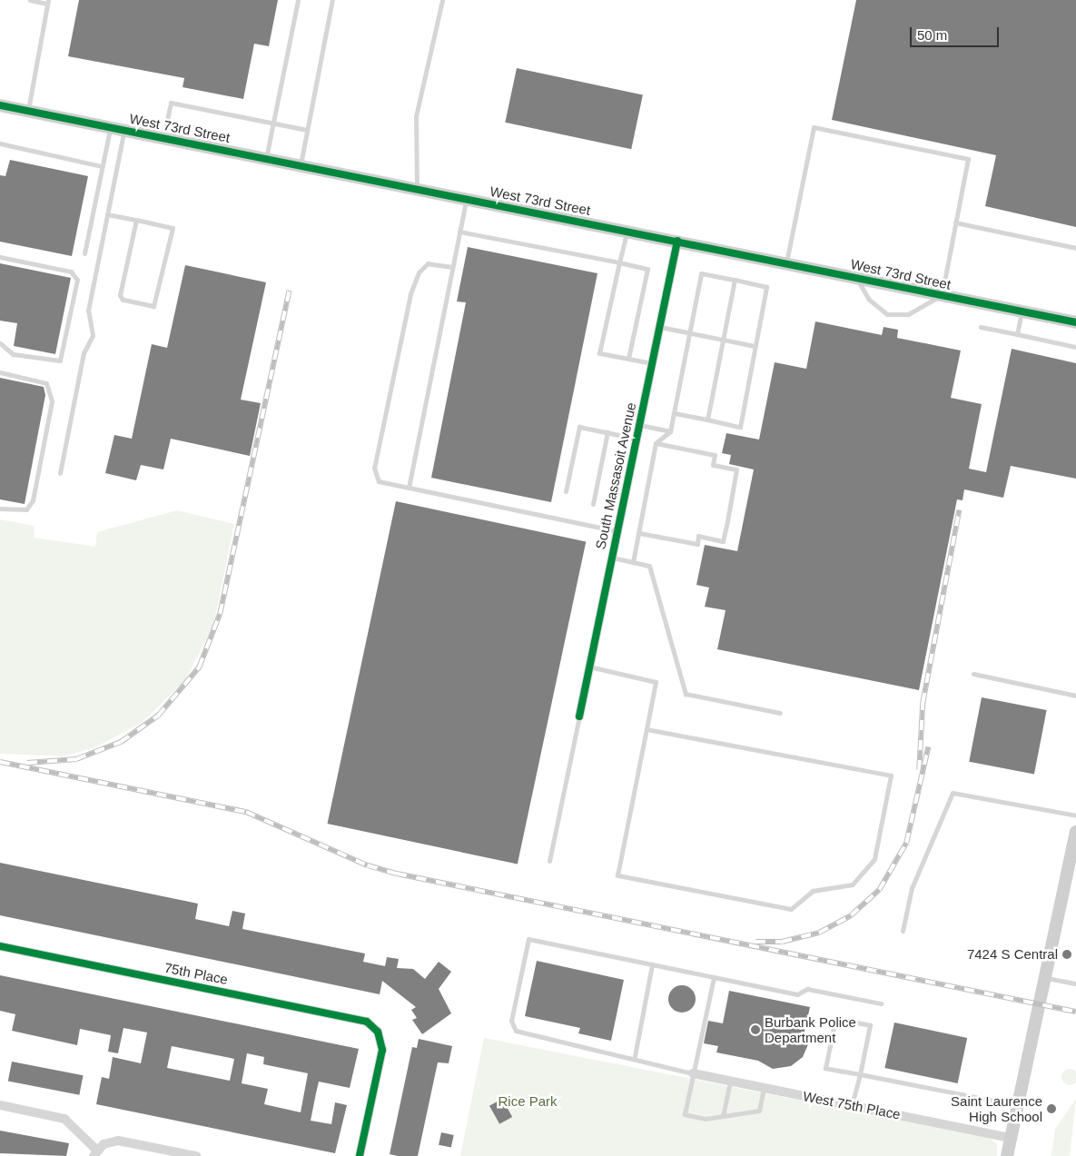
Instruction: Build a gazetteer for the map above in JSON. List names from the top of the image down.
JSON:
{
  "streets": {
    "street": [
      "West 73rd Street",
      "South Massasoit Avenue",
      "75th Place",
      "West 75th Place"
    ]
  },
  "crossings": [
    ["West 73rd Street", "South Massasoit Avenue"]
  ],
  "parks": ["Rice Park"],
  "places": ["7424 S Central", "Burbank Police Department", "Saint Laurence High School"],
  "scale_bar": "50 m"
}
